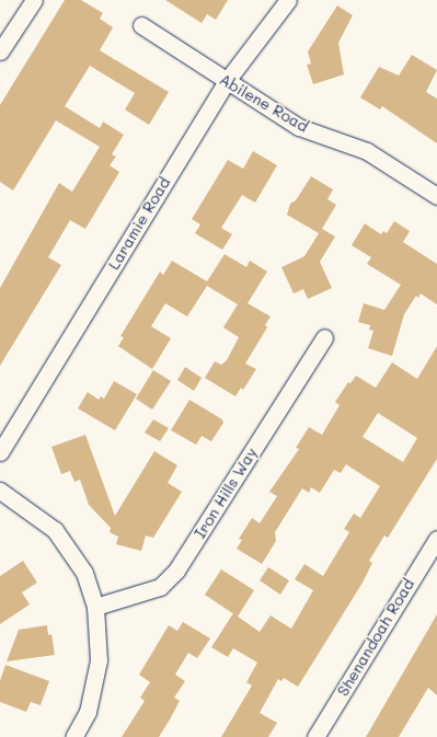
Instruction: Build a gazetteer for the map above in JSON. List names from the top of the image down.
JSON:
{
  "streets": {
    "street": [
      "Abilene Road",
      "Laramie Road",
      "Iron Hills Way",
      "Shenandoah Road"
    ]
  },
  "crossings": [
    ["Abilene Road", "Laramie Road"]
  ]
}
